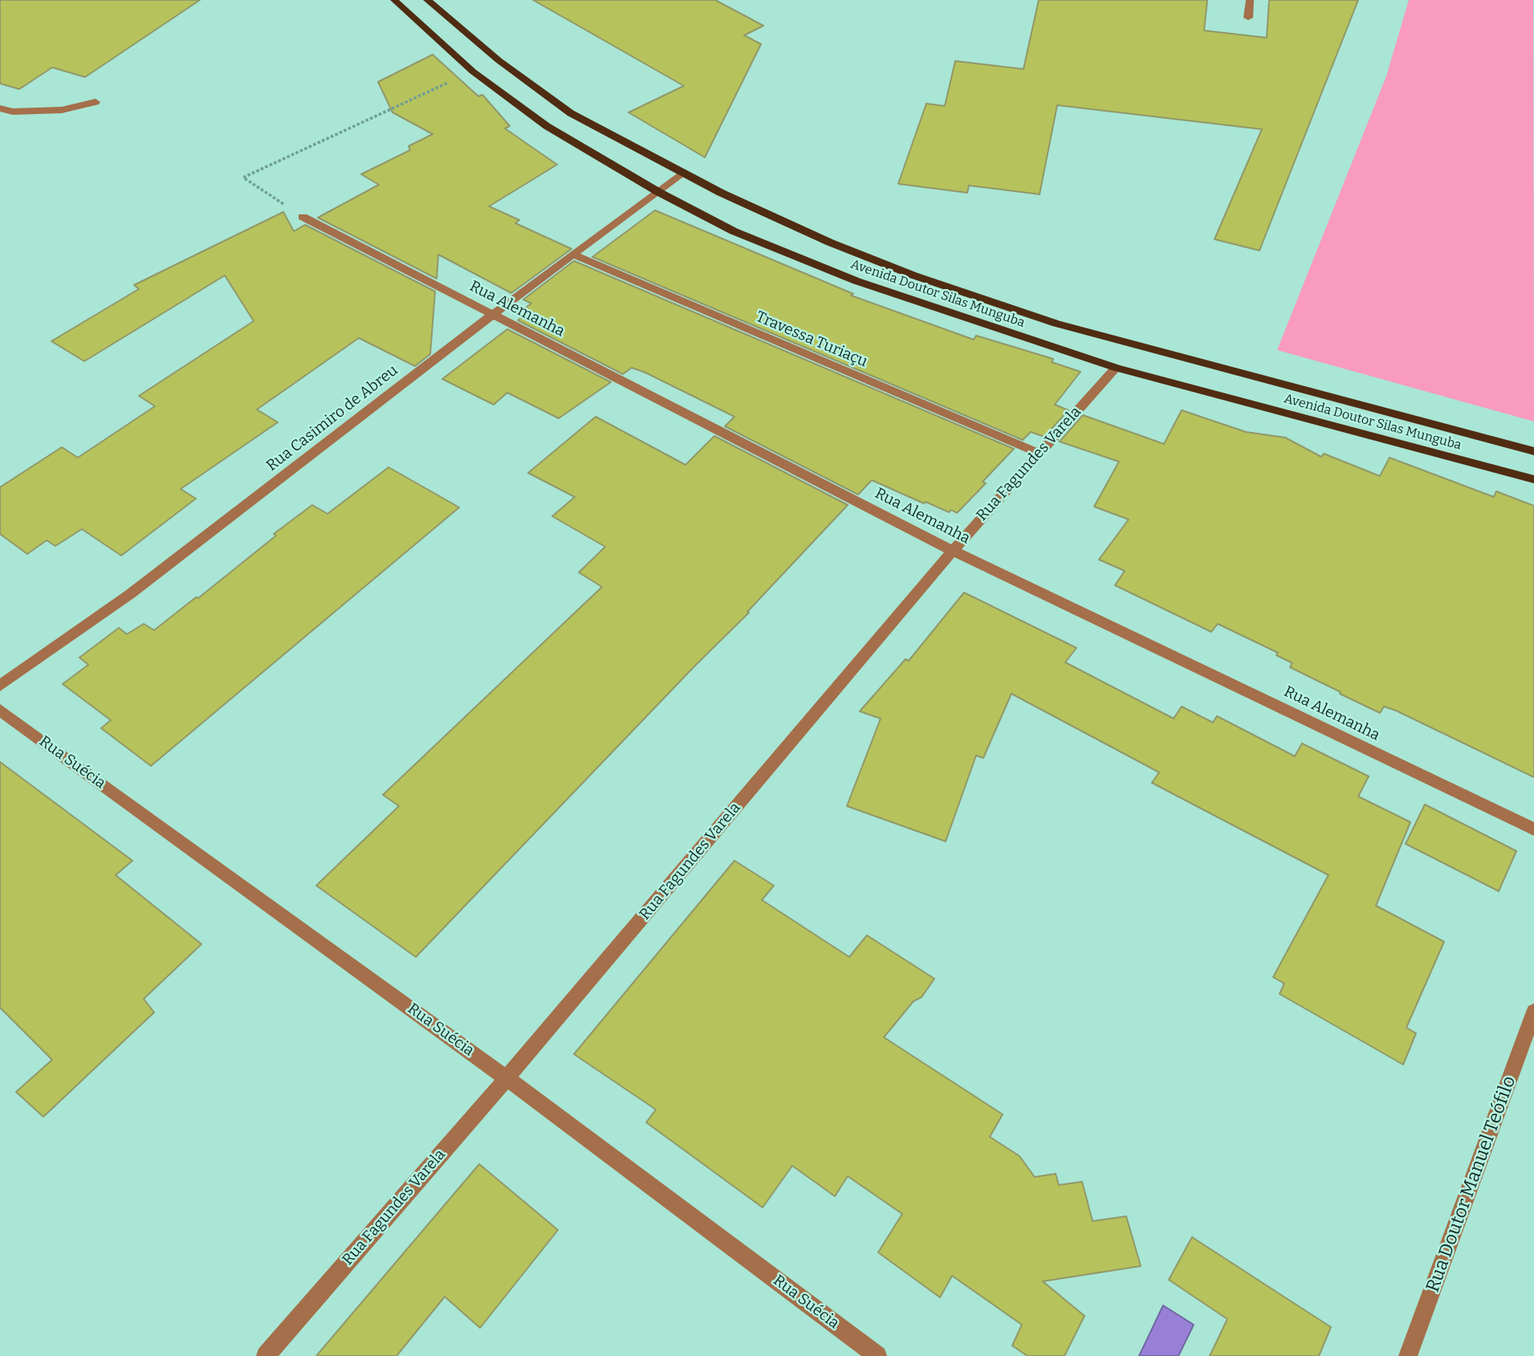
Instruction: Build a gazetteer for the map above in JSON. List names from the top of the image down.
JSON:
{
  "streets": {
    "main road": ["Avenida Doutor Silas Munguba"],
    "street": [
      "Rua Alemanha",
      "Travessa Turiaçu",
      "Rua Casimiro de Abreu",
      "Rua Fagundes Varela",
      "Rua Suécia",
      "Rua Doutor Manuel Teófilo"
    ]
  },
  "crossings": [
    ["Avenida Doutor Silas Munguba", "Rua Casimiro de Abreu"],
    ["Avenida Doutor Silas Munguba", "Rua Fagundes Varela"],
    ["Rua Alemanha", "Rua Casimiro de Abreu"],
    ["Rua Alemanha", "Rua Fagundes Varela"],
    ["Travessa Turiaçu", "Rua Casimiro de Abreu"],
    ["Travessa Turiaçu", "Rua Fagundes Varela"],
    ["Rua Fagundes Varela", "Rua Suécia"]
  ]
}
